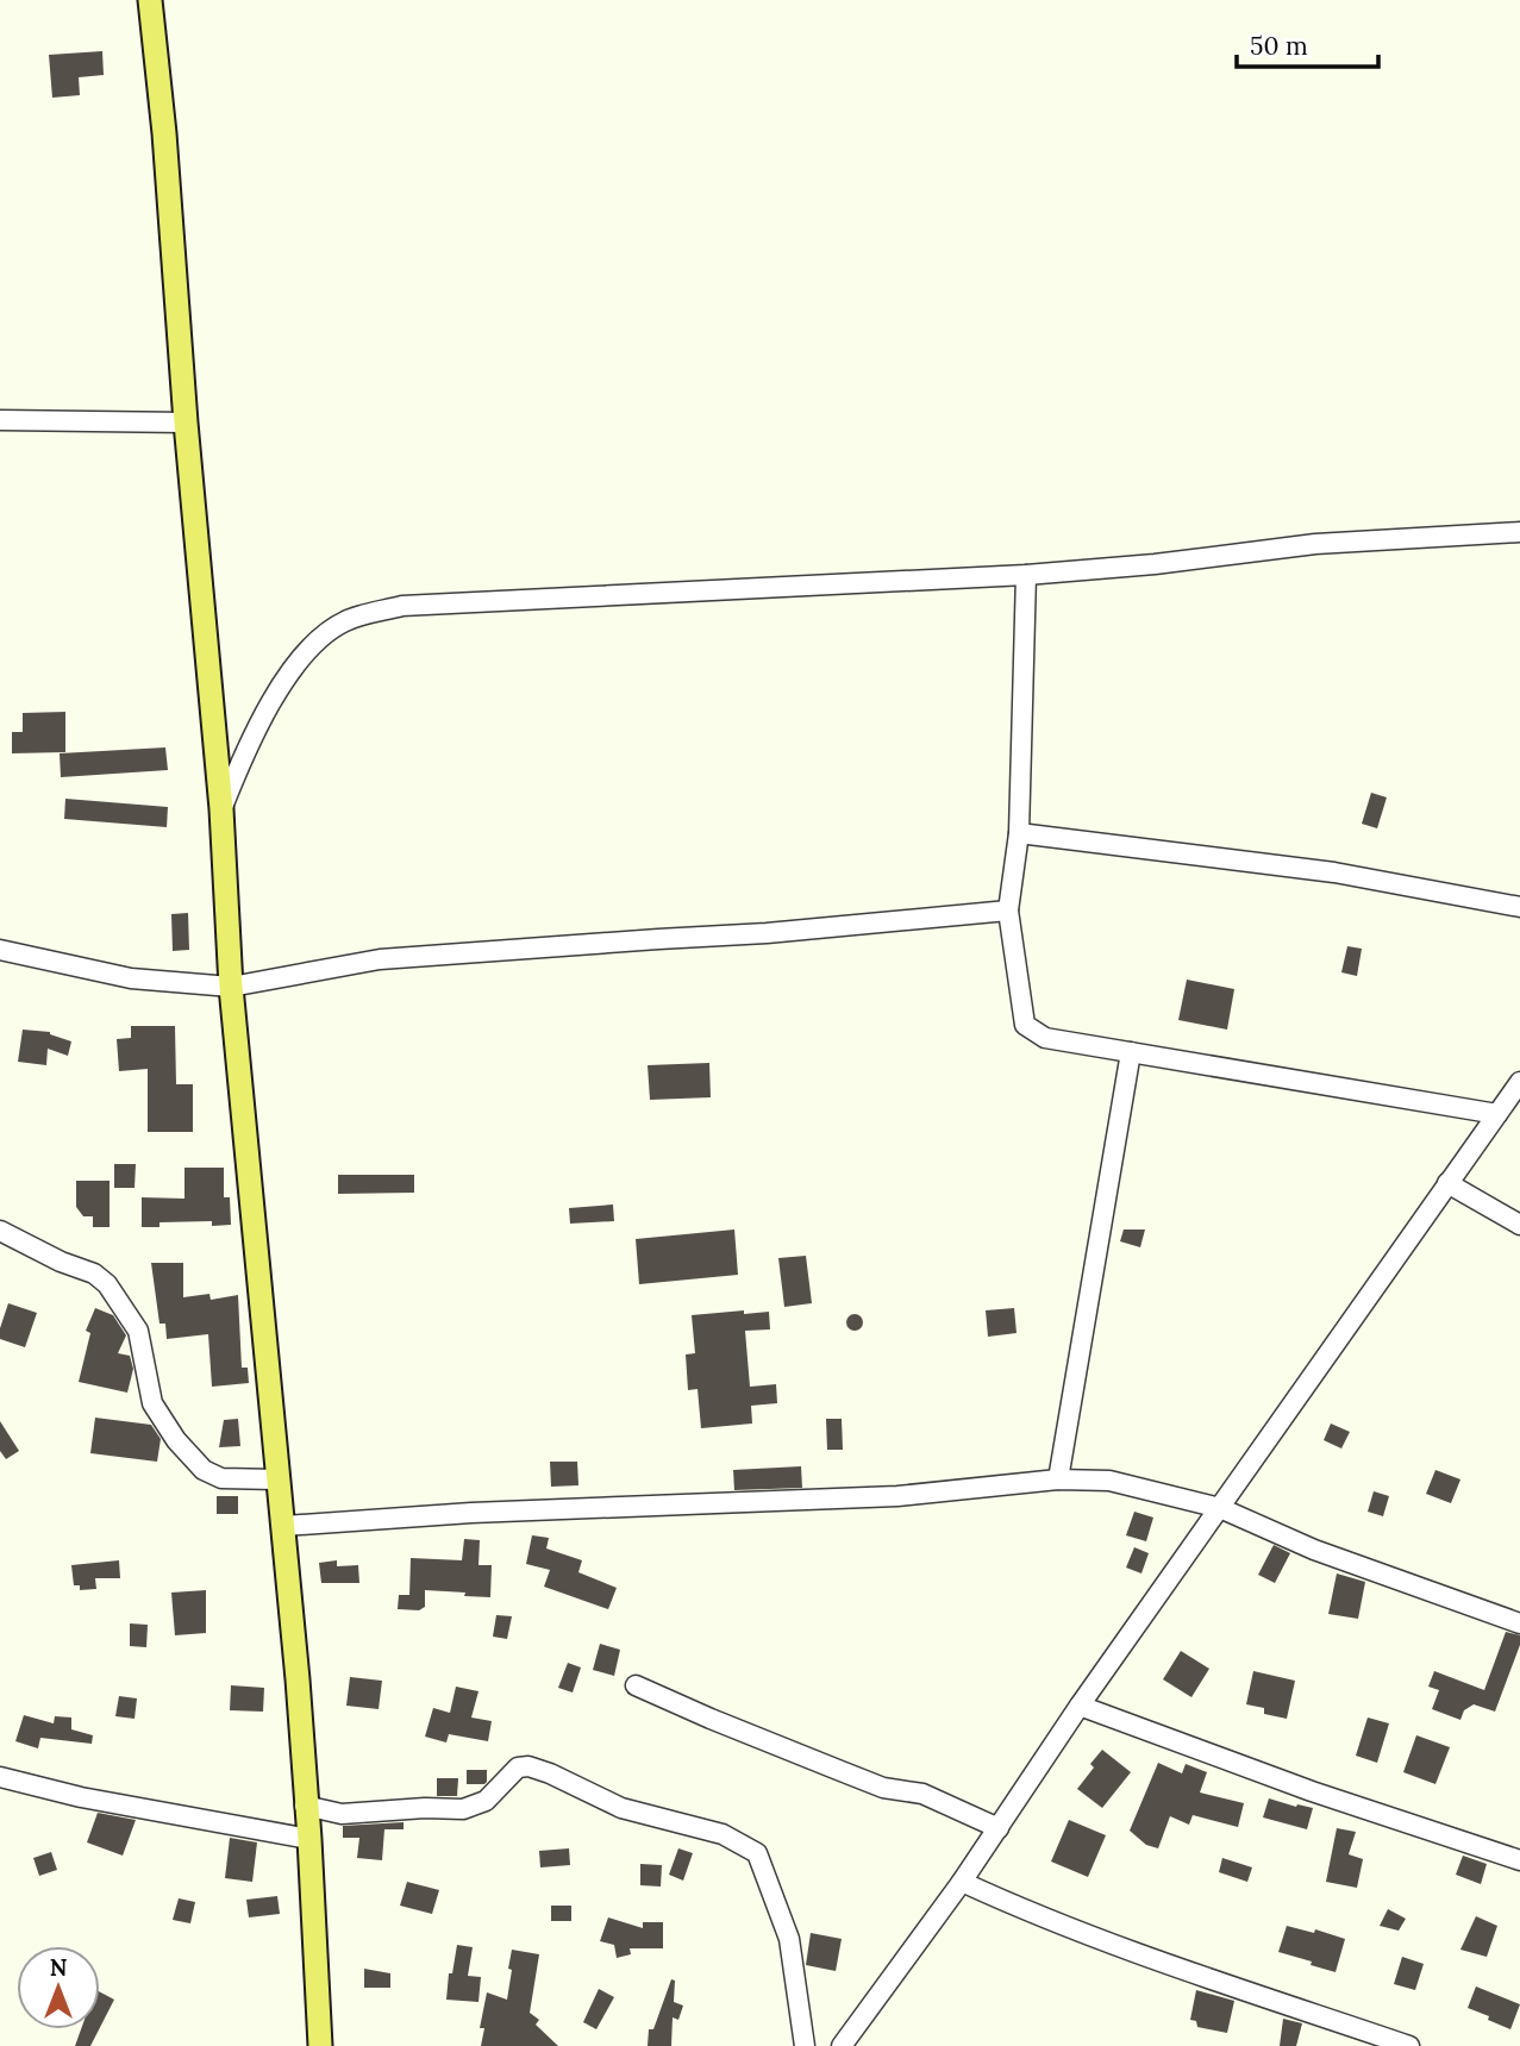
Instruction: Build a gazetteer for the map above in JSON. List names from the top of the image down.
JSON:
{
  "scale_bar": "50 m",
  "north": "top"
}
